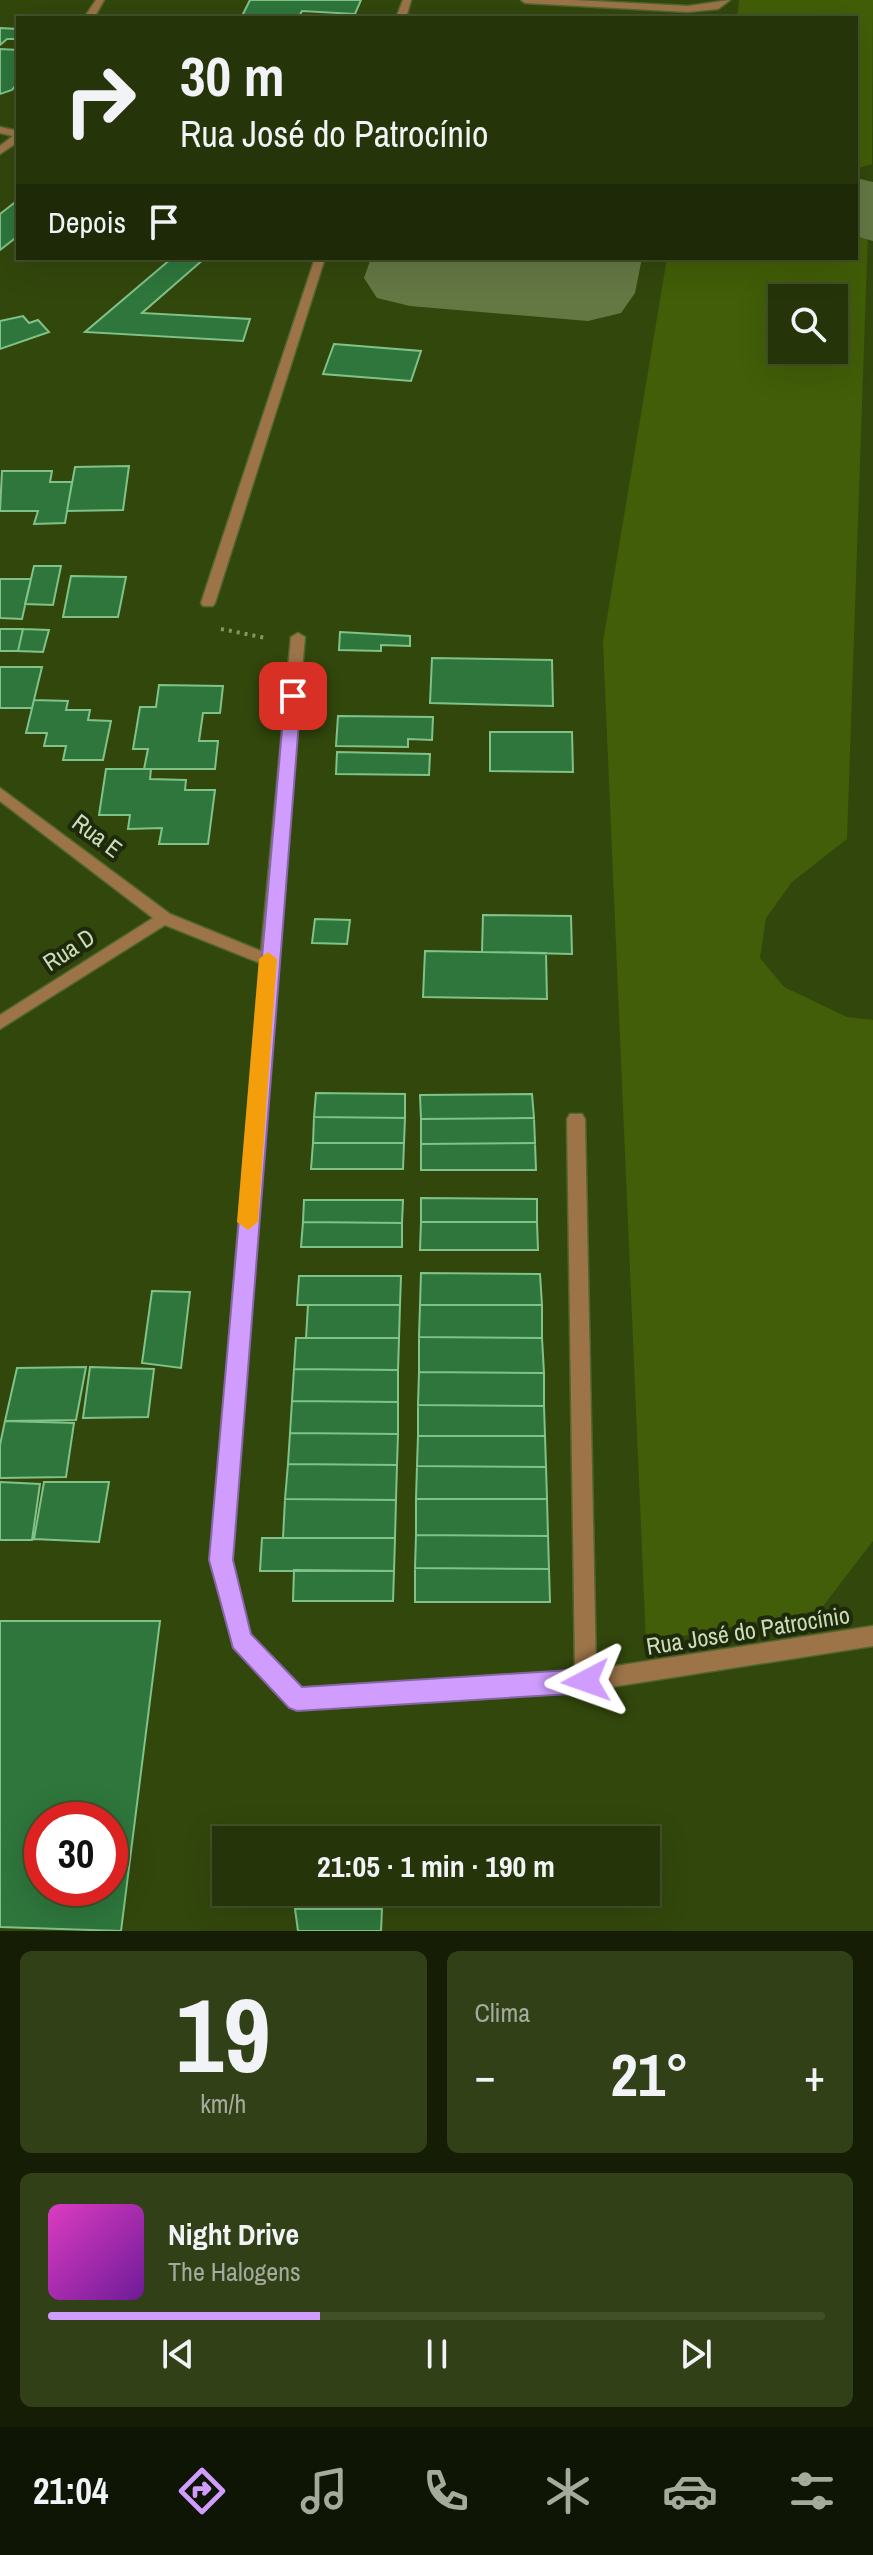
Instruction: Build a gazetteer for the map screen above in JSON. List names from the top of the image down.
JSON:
{
  "streets": {
    "street": ["Rua E", "Rua D", "Rua José do Patrocínio"]
  },
  "crossings": [
    ["Rua E", "Rua D"],
    ["Rua E", "Rua José do Patrocínio"]
  ],
  "page": {
    "turn": ["30 m", "Rua José do Patrocínio"],
    "then": "Depois",
    "limit": "30",
    "trip": "21:05 · 1 min · 190 m",
    "tile": [
      ["19", "km/h"],
      "Clima"
    ],
    "heat": ["−", "21°", "+"],
    "song": ["Night Drive", "The Halogens"],
    "tabs": "21:04"
  }
}
